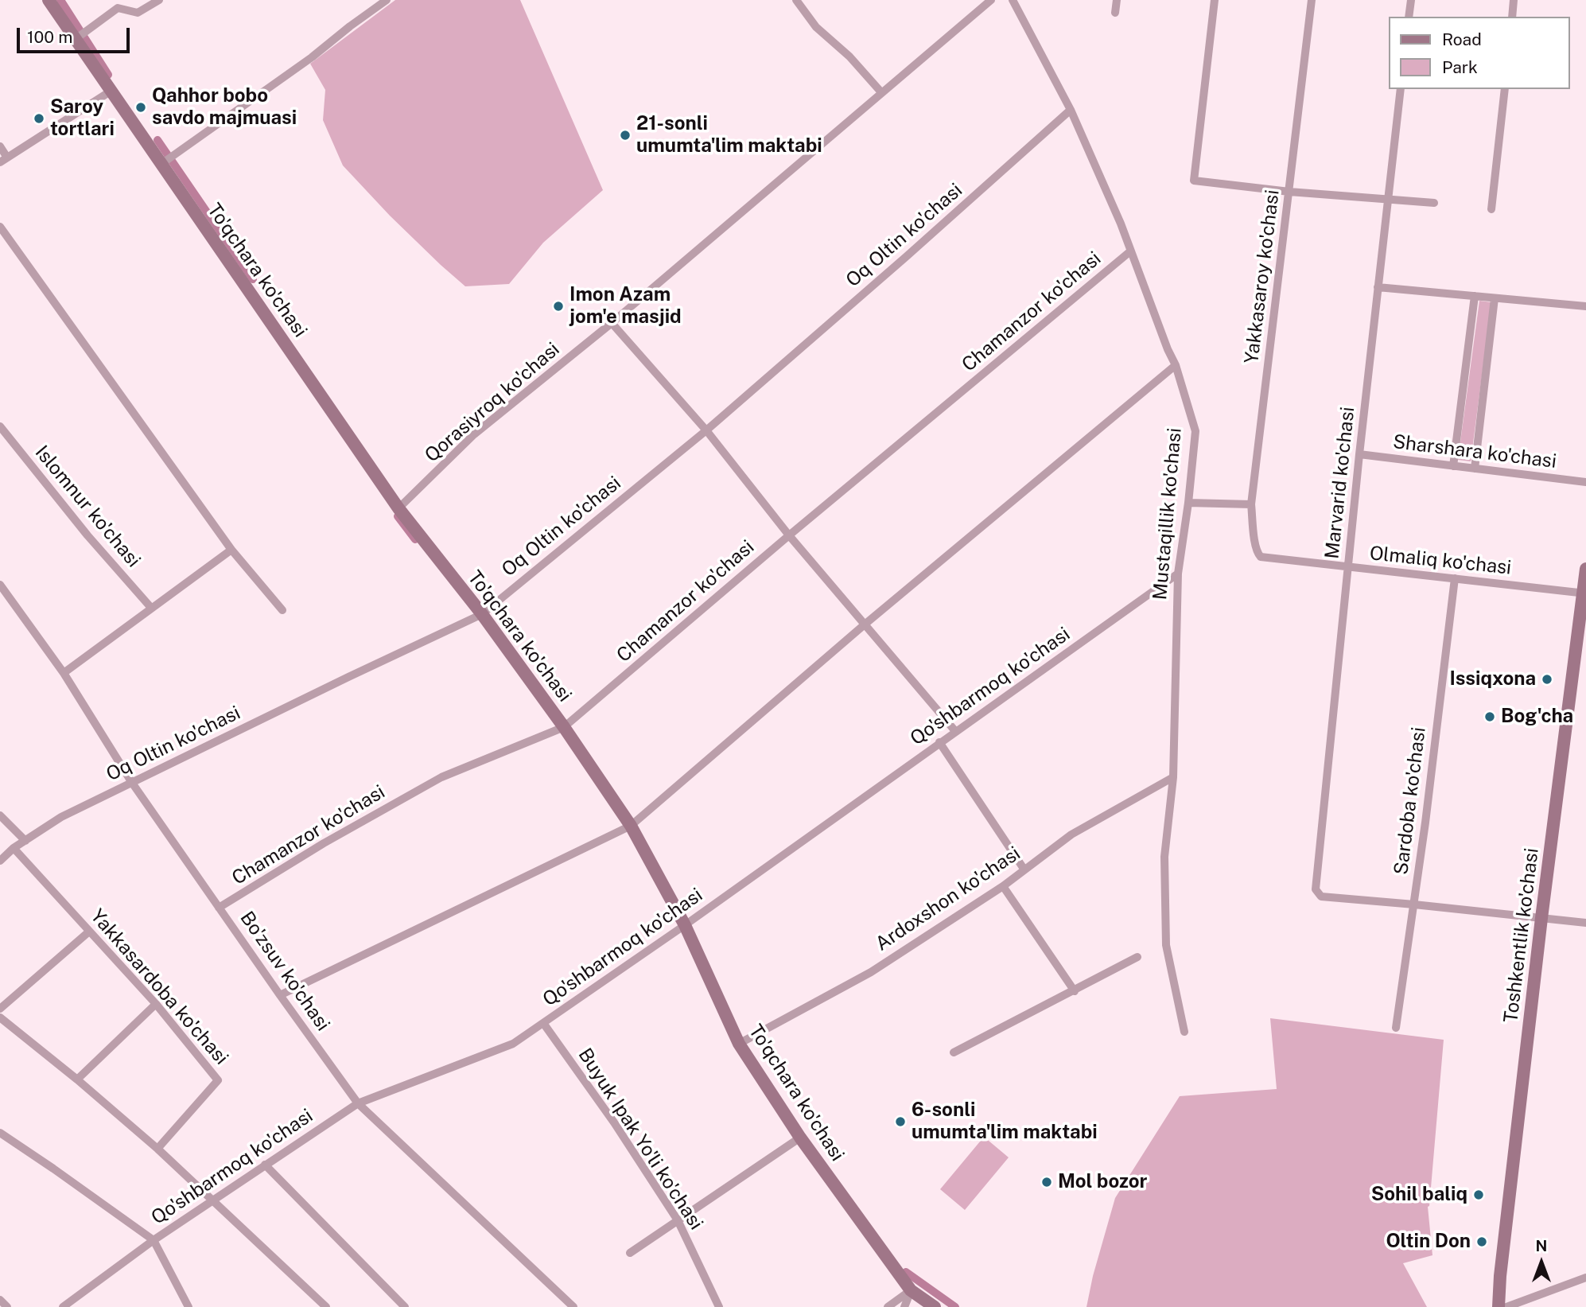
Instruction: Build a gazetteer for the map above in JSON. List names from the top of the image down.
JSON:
{
  "streets": {
    "street": [
      "Oq Oltin ko'chasi",
      "To'qchara ko'chasi",
      "Yakkasaroy ko'chasi",
      "Chamanzor ko'chasi",
      "Qorasiyroq ko'chasi",
      "Sharshara ko'chasi",
      "Marvarid ko'chasi",
      "Islomnur ko'chasi",
      "Mustaqillik ko'chasi",
      "Olmaliq ko'chasi",
      "Qo'shbarmoq ko'chasi",
      "Sardoba ko'chasi",
      "Ardoxshon ko'chasi",
      "Toshkentlik ko'chasi",
      "Bo'zsuv ko'chasi",
      "Yakkasardoba ko'chasi",
      "Buyuk Ipak Yo'li ko'chasi"
    ]
  },
  "crossings": [
    ["Oq Oltin ko'chasi", "To'qchara ko'chasi"],
    ["Oq Oltin ko'chasi", "Mustaqillik ko'chasi"],
    ["Oq Oltin ko'chasi", "Bo'zsuv ko'chasi"],
    ["Oq Oltin ko'chasi", "Yakkasardoba ko'chasi"],
    ["To'qchara ko'chasi", "Chamanzor ko'chasi"],
    ["To'qchara ko'chasi", "Qorasiyroq ko'chasi"],
    ["To'qchara ko'chasi", "Qo'shbarmoq ko'chasi"],
    ["To'qchara ko'chasi", "Ardoxshon ko'chasi"],
    ["Yakkasaroy ko'chasi", "Olmaliq ko'chasi"],
    ["Chamanzor ko'chasi", "Mustaqillik ko'chasi"],
    ["Chamanzor ko'chasi", "Bo'zsuv ko'chasi"],
    ["Sharshara ko'chasi", "Marvarid ko'chasi"],
    ["Marvarid ko'chasi", "Olmaliq ko'chasi"],
    ["Marvarid ko'chasi", "Sardoba ko'chasi"],
    ["Mustaqillik ko'chasi", "Qo'shbarmoq ko'chasi"],
    ["Mustaqillik ko'chasi", "Ardoxshon ko'chasi"],
    ["Olmaliq ko'chasi", "Sardoba ko'chasi"],
    ["Olmaliq ko'chasi", "Toshkentlik ko'chasi"],
    ["Qo'shbarmoq ko'chasi", "Bo'zsuv ko'chasi"],
    ["Qo'shbarmoq ko'chasi", "Buyuk Ipak Yo'li ko'chasi"]
  ],
  "places": [
    "Qahhor bobo savdo majmuasi",
    "Saroy tortlari",
    "21-sonli umumta'lim maktabi",
    "Imon Azam jom'e masjid",
    "Issiqxona",
    "Bog'cha",
    "6-sonli umumta'lim maktabi",
    "Mol bozor",
    "Sohil baliq",
    "Oltin Don"
  ],
  "legend": ["Road", "Park"],
  "scale_bar": "100 m",
  "north": "top"
}
